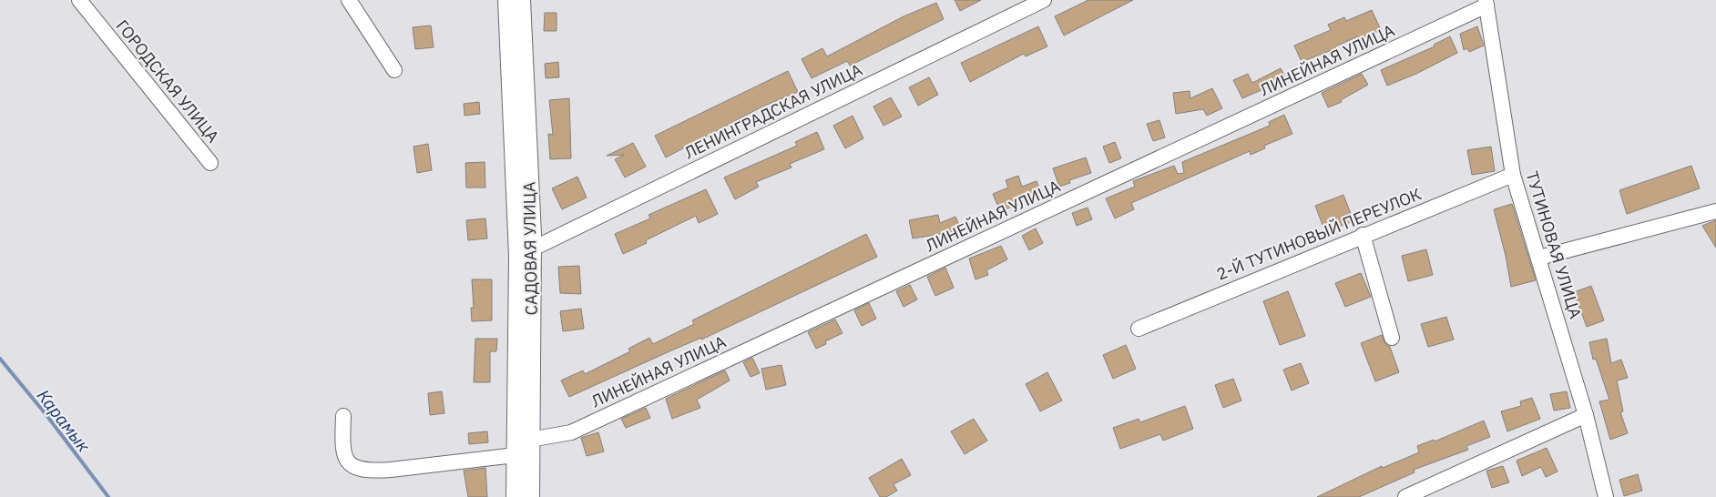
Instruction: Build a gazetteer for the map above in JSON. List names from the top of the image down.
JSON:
{
  "streets": {
    "street": [
      "ЛИНЕЙНАЯ УЛИЦА",
      "ГОРОДСКАЯ УЛИЦА",
      "ЛЕНИНГРАДСКАЯ УЛИЦА",
      "2-Й ТУТИНОВЫЙ ПЕРЕУЛОК",
      "ТУТИНОВАЯ УЛИЦА",
      "САДОВАЯ УЛИЦА"
    ]
  },
  "crossings": [
    ["ЛИНЕЙНАЯ УЛИЦА", "ТУТИНОВАЯ УЛИЦА"],
    ["ЛИНЕЙНАЯ УЛИЦА", "САДОВАЯ УЛИЦА"],
    ["ЛЕНИНГРАДСКАЯ УЛИЦА", "САДОВАЯ УЛИЦА"],
    ["2-Й ТУТИНОВЫЙ ПЕРЕУЛОК", "ТУТИНОВАЯ УЛИЦА"]
  ],
  "water": ["Карамык"]
}
